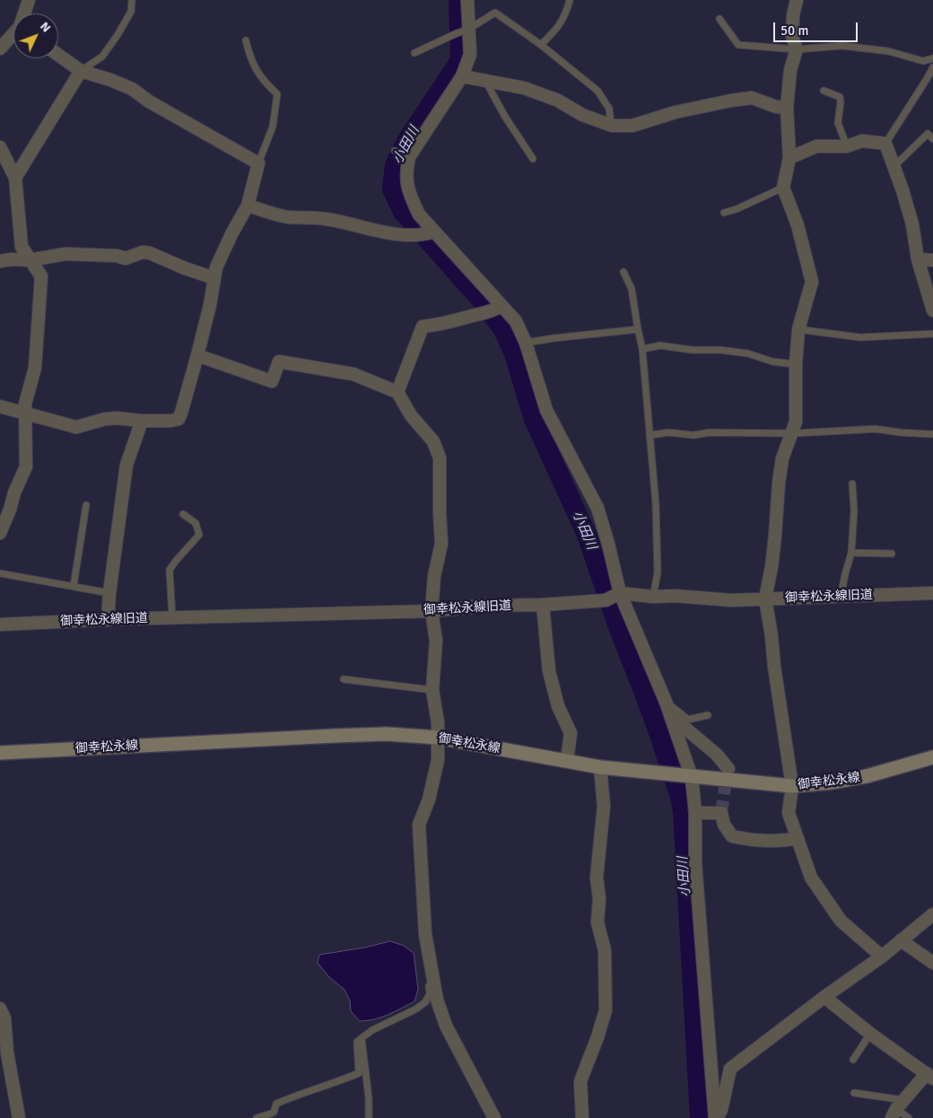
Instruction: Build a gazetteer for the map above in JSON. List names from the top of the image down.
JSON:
{
  "streets": {
    "main road": ["御幸松永線"],
    "street": ["御幸松永線旧道"]
  },
  "water": ["小田川"],
  "scale_bar": "50 m",
  "north": "top right"
}
